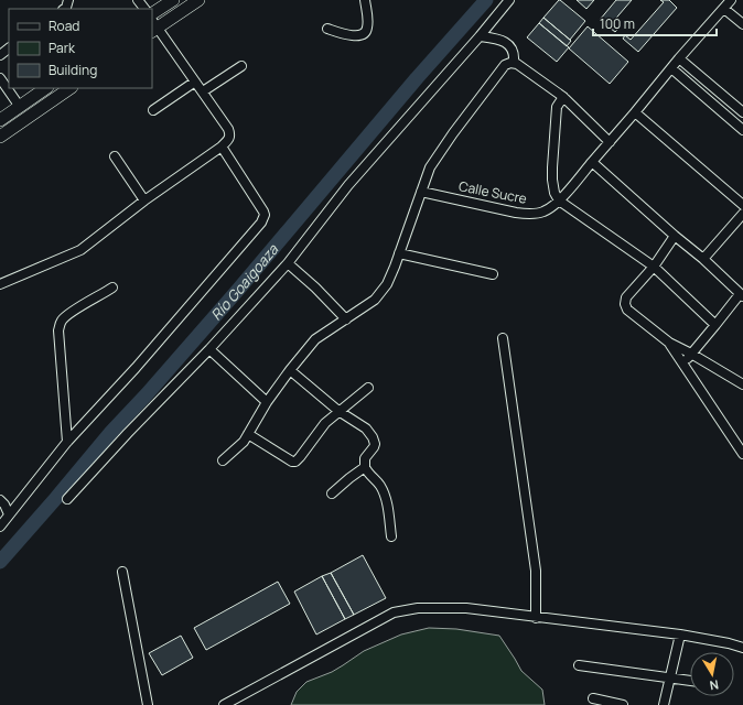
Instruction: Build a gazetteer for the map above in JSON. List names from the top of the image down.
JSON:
{
  "streets": {
    "street": ["Calle Sucre"]
  },
  "water": ["Río Goaigoaza"],
  "legend": ["Road", "Park", "Building"],
  "scale_bar": "100 m",
  "north": "bottom"
}
